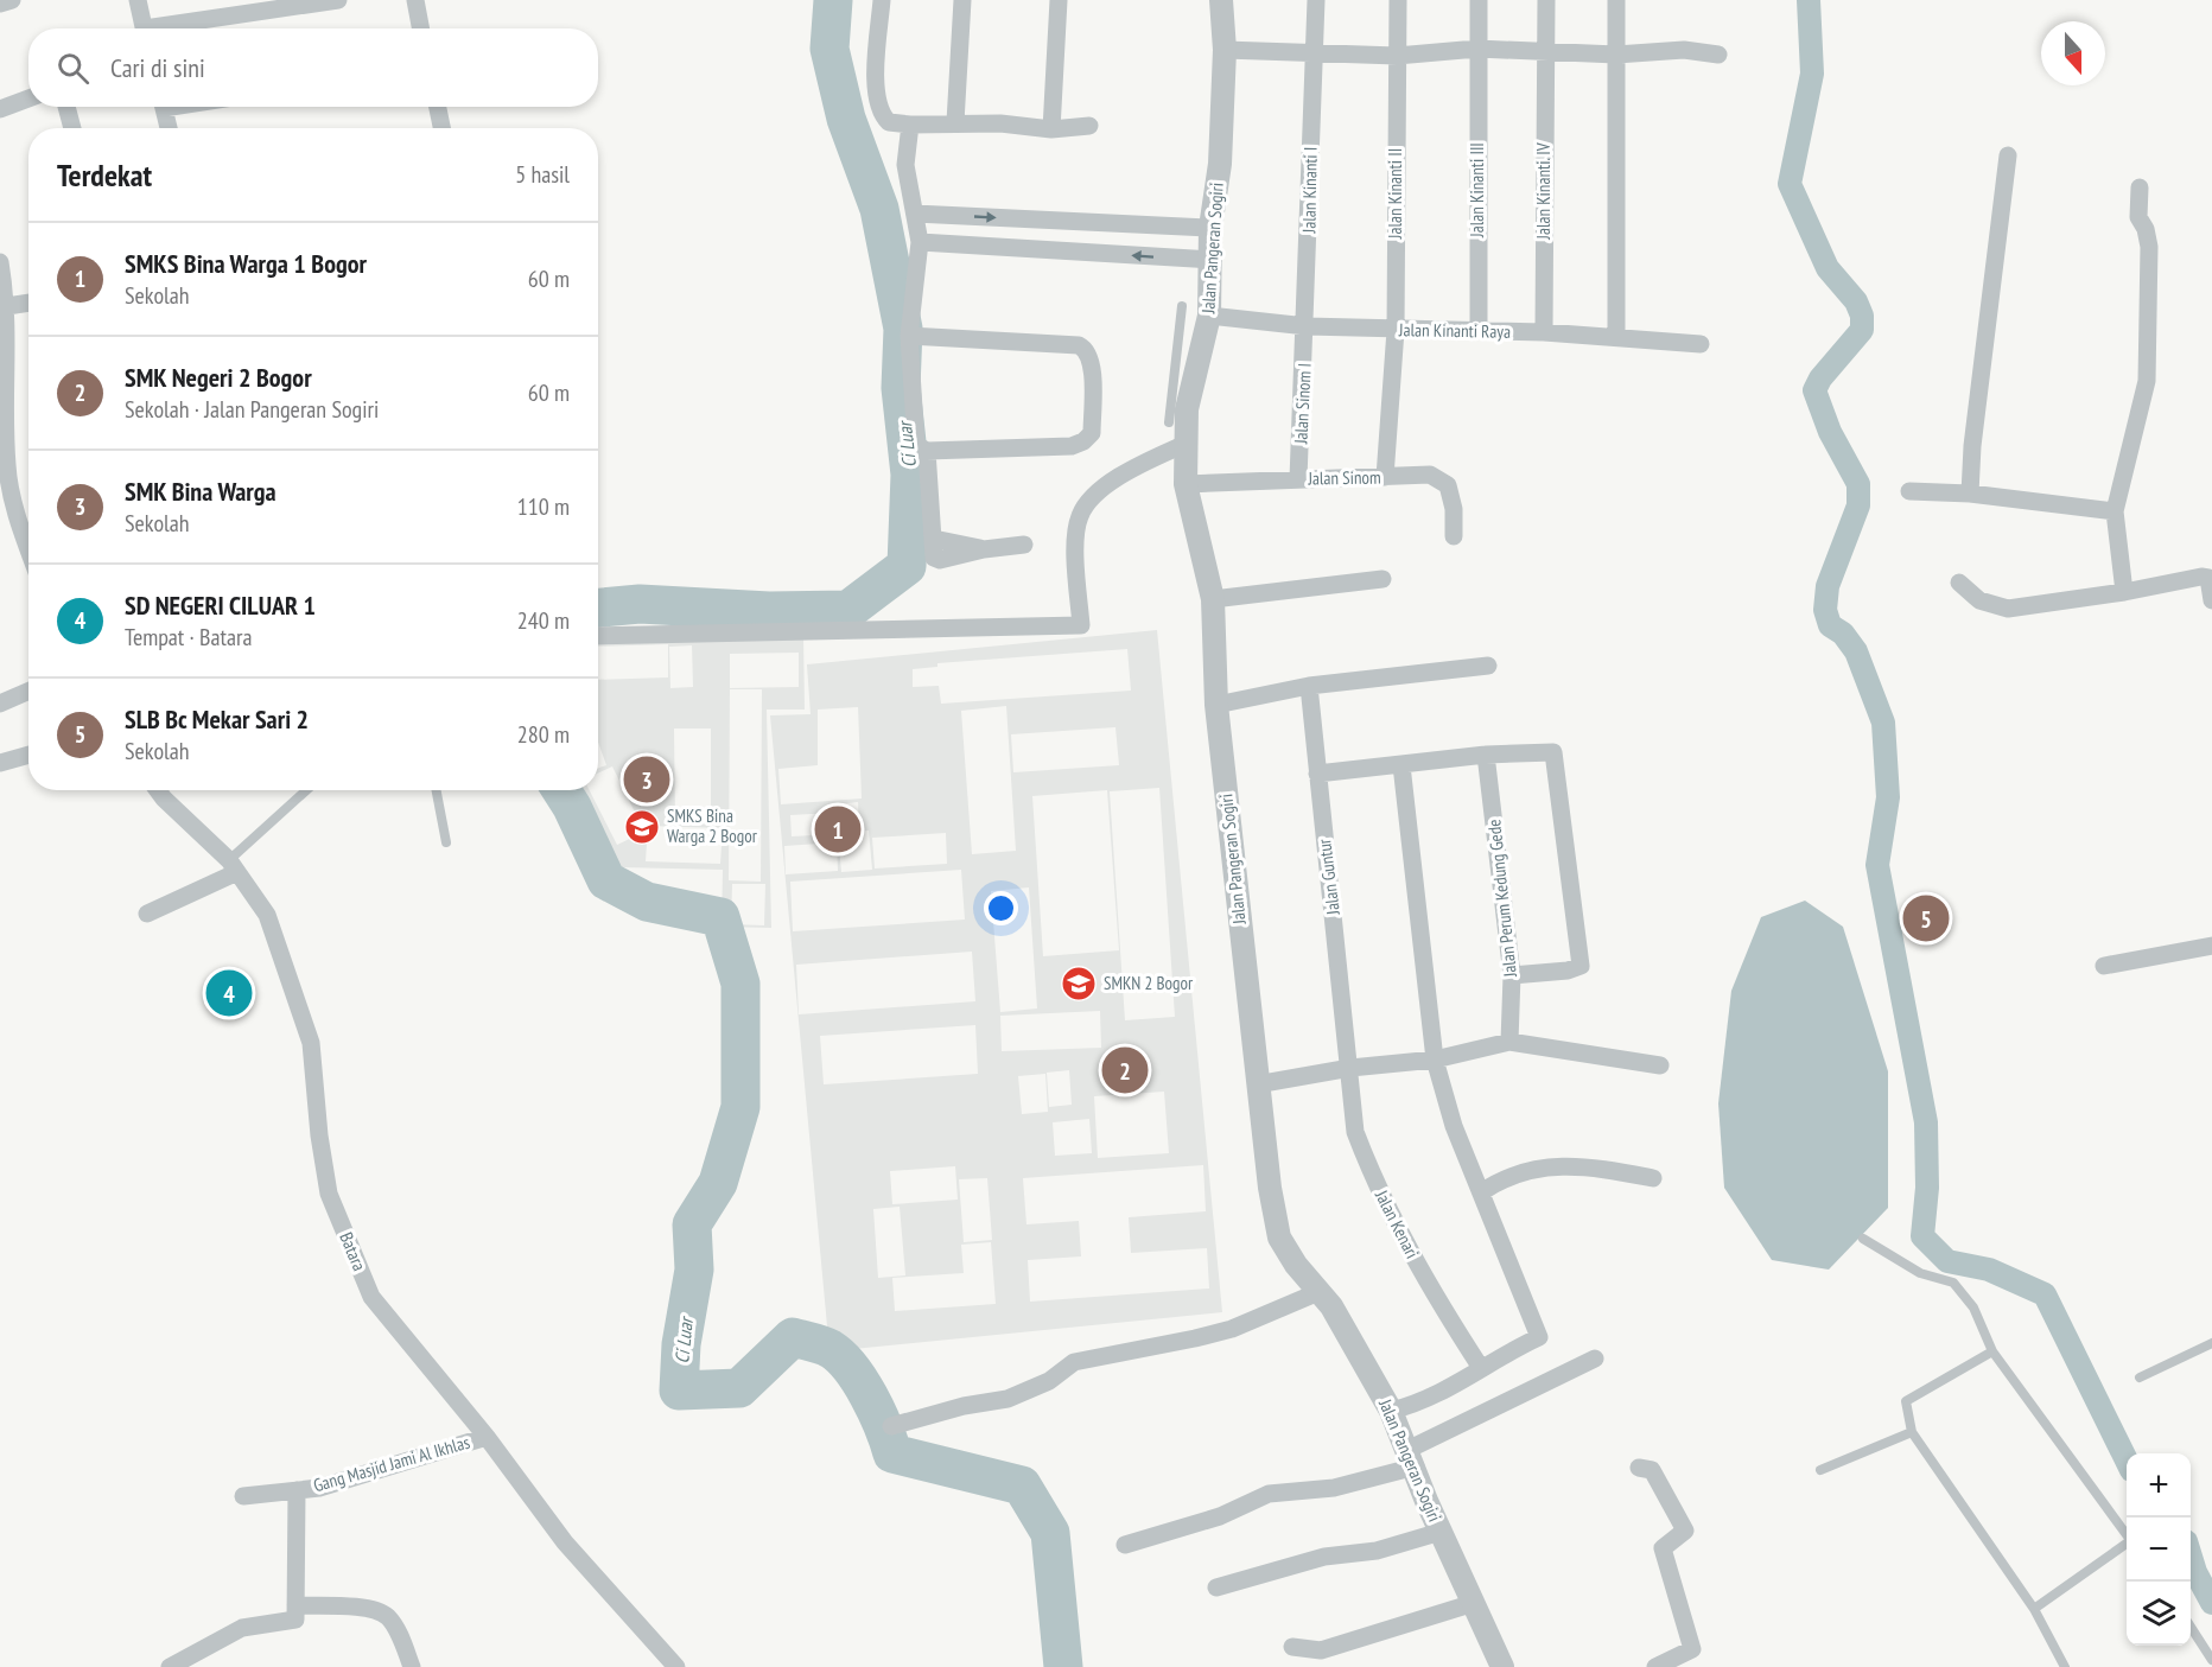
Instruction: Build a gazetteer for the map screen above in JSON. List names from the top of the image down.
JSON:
{
  "streets": {
    "street": [
      "Jalan Kinanti I",
      "Jalan Kinanti III",
      "Jalan Kinanti. IV",
      "Jalan Kinanti II",
      "Jalan Pangeran Sogiri",
      "Jalan Kinanti Raya",
      "Jalan Sinom I",
      "Jalan Sinom",
      "Jalan Guntur",
      "Jalan Perum Kedung Gede",
      "Jalan Kenari",
      "Batara",
      "Gang Masjid Jami Al Ikhlas"
    ]
  },
  "crossings": [
    ["Jalan Kinanti I", "Jalan Kinanti Raya"],
    ["Jalan Kinanti I", "Jalan Sinom I"],
    ["Jalan Kinanti III", "Jalan Kinanti Raya"],
    ["Jalan Kinanti. IV", "Jalan Kinanti Raya"],
    ["Jalan Kinanti II", "Jalan Kinanti Raya"],
    ["Jalan Kinanti II", "Jalan Sinom"],
    ["Jalan Pangeran Sogiri", "Jalan Kinanti Raya"],
    ["Jalan Pangeran Sogiri", "Jalan Sinom"],
    ["Jalan Kinanti Raya", "Jalan Sinom I"],
    ["Jalan Sinom I", "Jalan Sinom"],
    ["Jalan Guntur", "Jalan Kenari"],
    ["Batara", "Gang Masjid Jami Al Ikhlas"]
  ],
  "water": ["Ci Luar"],
  "places": {
    "school or university": ["SMKS Bina Warga 2 Bogor", "SMKN 2 Bogor"]
  },
  "north": "bottom",
  "page": {
    "search": "Cari di sini",
    "heading": ["Terdekat", "5 hasil"],
    "list": [
      {
        "mark": "1",
        "name": "SMKS Bina Warga 1 Bogor",
        "note": "Sekolah",
        "value": "60 m"
      },
      {
        "mark": "2",
        "name": "SMK Negeri 2 Bogor",
        "note": "Sekolah · Jalan Pangeran Sogiri",
        "value": "60 m"
      },
      {
        "mark": "3",
        "name": "SMK Bina Warga",
        "note": "Sekolah",
        "value": "110 m"
      },
      {
        "mark": "4",
        "name": "SD NEGERI CILUAR 1",
        "note": "Tempat · Batara",
        "value": "240 m"
      },
      {
        "mark": "5",
        "name": "SLB Bc Mekar Sari 2",
        "note": "Sekolah",
        "value": "280 m"
      }
    ],
    "pins": [
      "3",
      "1",
      "5",
      "4",
      "2"
    ],
    "map_buttons": ["+", "−"]
  }
}
